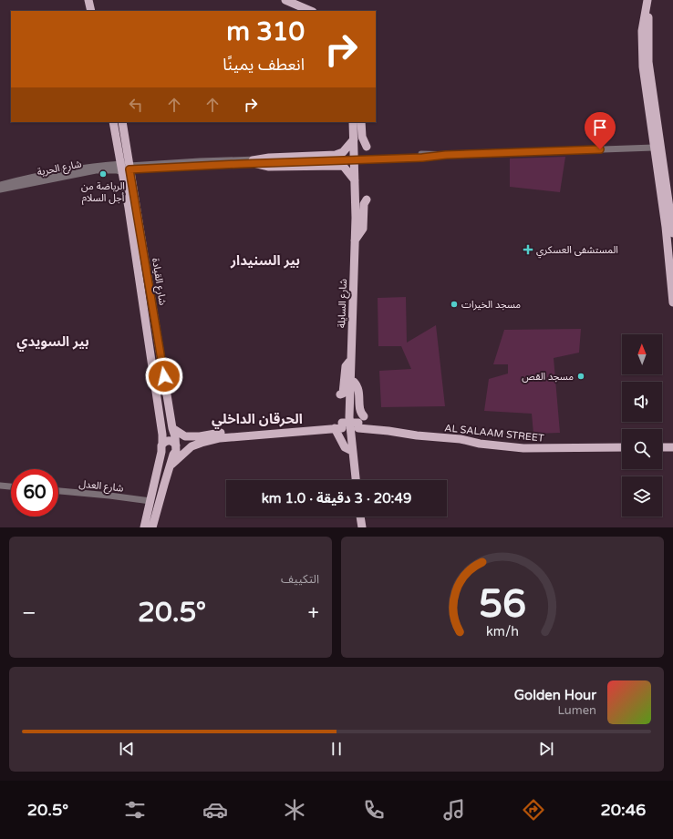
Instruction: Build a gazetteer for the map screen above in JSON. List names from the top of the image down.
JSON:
{
  "streets": {
    "main road": ["شارع القيادة", "شارع السايلة", "AL SALAAM STREET"],
    "street": ["شارع الحرية", "شارع العدل"]
  },
  "crossings": [
    ["شارع الحرية", "شارع القيادة"],
    ["شارع القيادة", "شارع العدل"]
  ],
  "districts": ["بير السنيدار", "بير السويدي", "الحرقان الداخلي"],
  "places": {
    "other": ["الرياضة من أجل السلام", "مسجد الخيرات", "مسجد القص"],
    "health": ["المستشفى العسكري"]
  },
  "north": "top",
  "page": {
    "turn": ["310 m", "انعطف يمينًا"],
    "limit": "60",
    "trip": "20:49 · 3 دقيقة · 1.0 km",
    "tile": "التكييف",
    "heat": ["−", "20.5°", "+"],
    "song": ["Golden Hour", "Lumen"],
    "tabs": ["20:46", "20.5°"],
    "gauge": ["56", "km/h"]
  }
}
